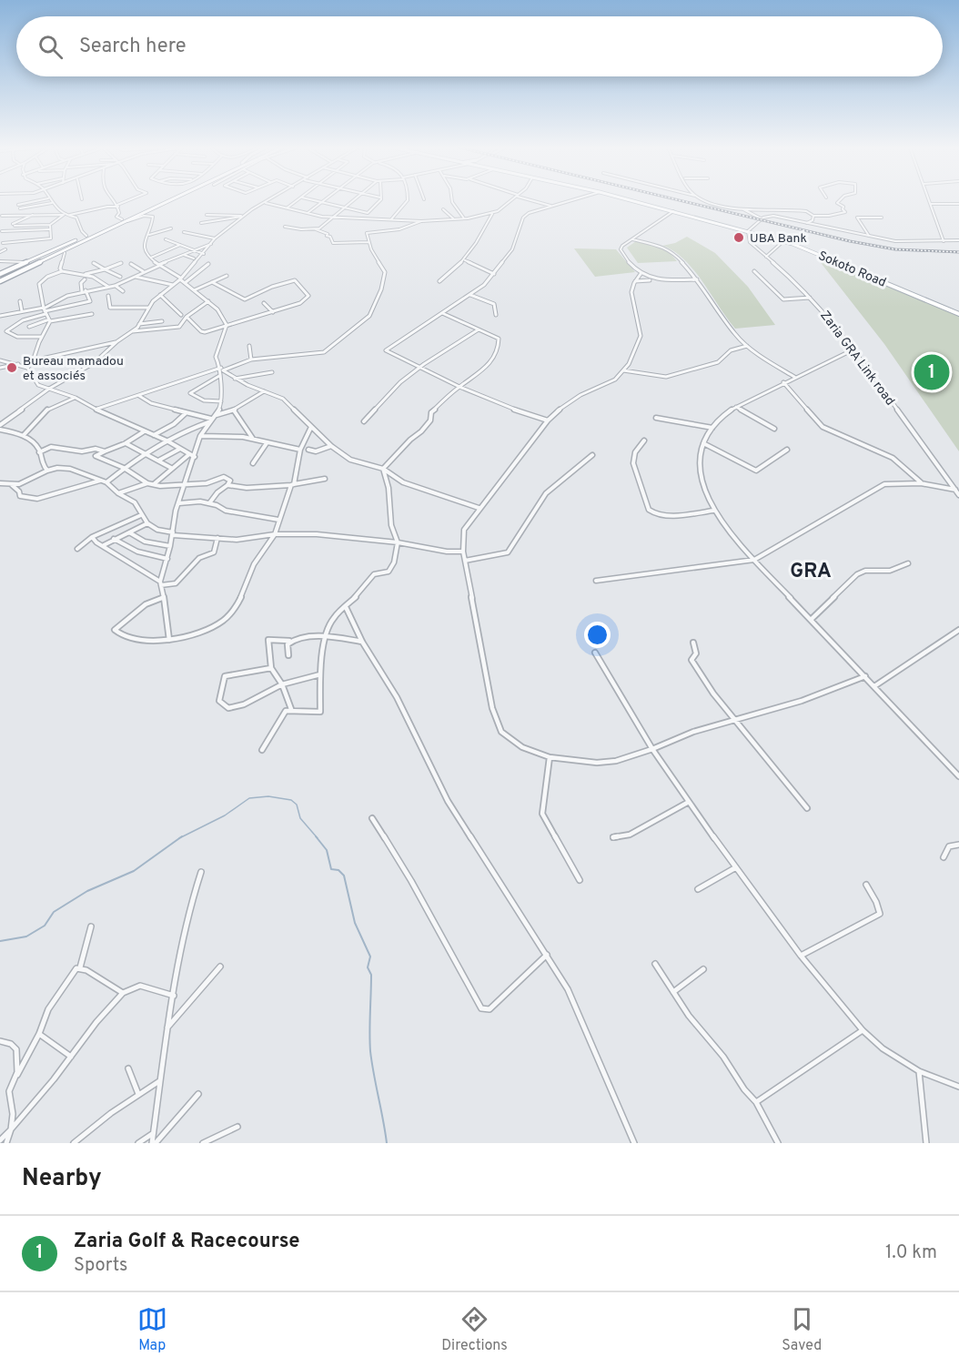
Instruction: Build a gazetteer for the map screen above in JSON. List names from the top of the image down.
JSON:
{
  "streets": {
    "main road": ["Sokoto Road"],
    "street": ["Zaria GRA Link road"]
  },
  "crossings": [
    ["Sokoto Road", "Zaria GRA Link road"]
  ],
  "districts": ["GRA"],
  "places": ["UBA Bank", "Bureau mamadou et associés"],
  "page": {
    "search": "Search here",
    "pins": "1",
    "heading": "Nearby",
    "list": [
      {
        "mark": "1",
        "name": "Zaria Golf & Racecourse",
        "note": "Sports",
        "value": "1.0 km"
      }
    ],
    "nav": ["Map", "Directions", "Saved"]
  }
}
